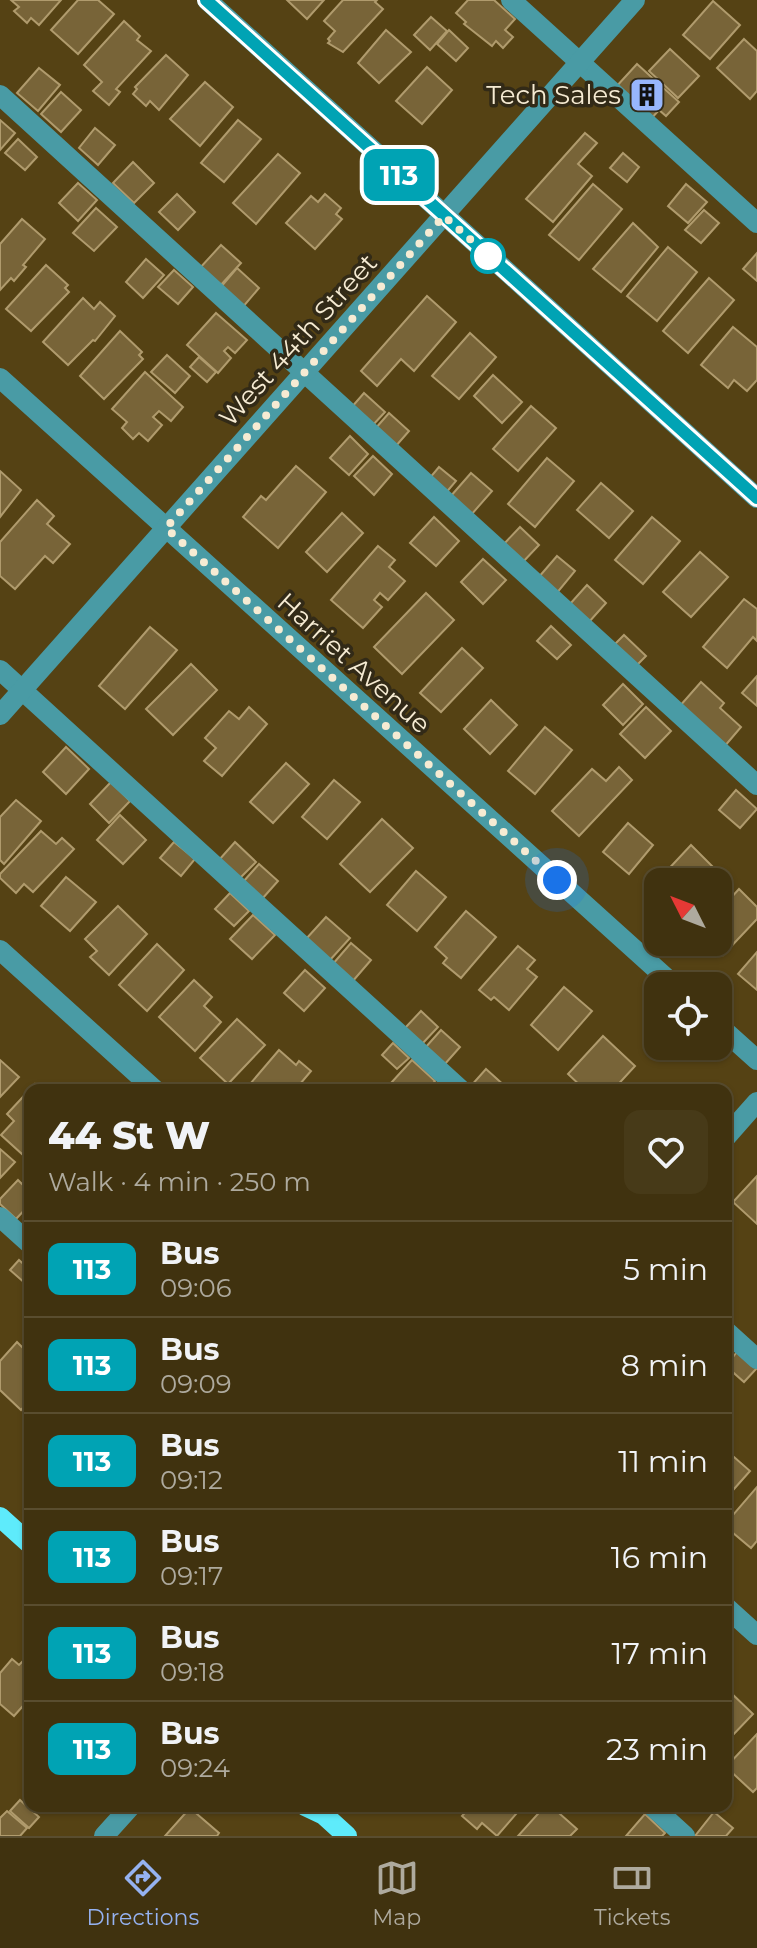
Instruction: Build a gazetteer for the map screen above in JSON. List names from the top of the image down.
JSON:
{
  "streets": {
    "street": ["West 44th Street", "Harriet Avenue"]
  },
  "crossings": [
    ["West 44th Street", "Harriet Avenue"]
  ],
  "places": {
    "building": ["Tech Sales"]
  },
  "lines": ["bus line 113"],
  "north": "top left",
  "page": {
    "on_map": "113",
    "heading": ["44 St W", "Walk · 4 min · 250 m"],
    "list": [
      {
        "mark": "113",
        "name": "Bus",
        "note": "09:06",
        "value": "5 min"
      },
      {
        "mark": "113",
        "name": "Bus",
        "note": "09:09",
        "value": "8 min"
      },
      {
        "mark": "113",
        "name": "Bus",
        "note": "09:12",
        "value": "11 min"
      },
      {
        "mark": "113",
        "name": "Bus",
        "note": "09:17",
        "value": "16 min"
      },
      {
        "mark": "113",
        "name": "Bus",
        "note": "09:18",
        "value": "17 min"
      },
      {
        "mark": "113",
        "name": "Bus",
        "note": "09:24",
        "value": "23 min"
      }
    ],
    "tabs": ["Directions", "Map", "Tickets"]
  }
}
